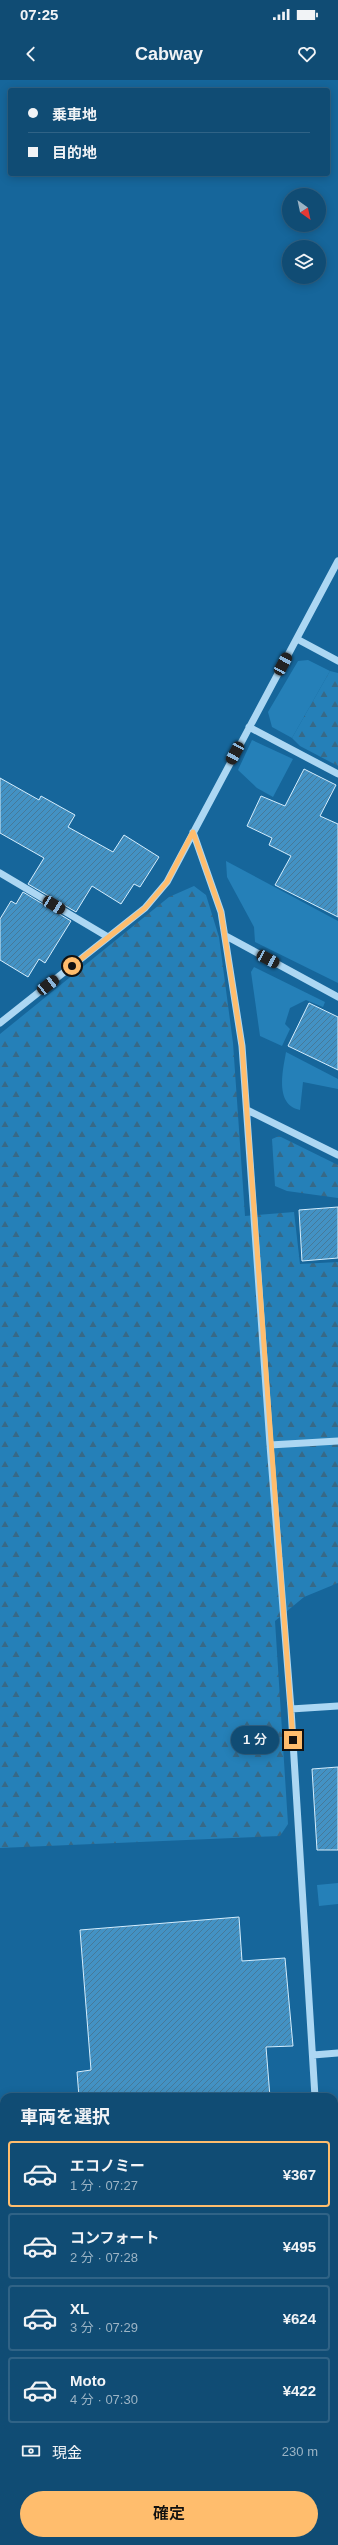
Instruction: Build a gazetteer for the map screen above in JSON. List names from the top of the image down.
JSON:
{
  "north": "bottom right",
  "page": {
    "status": "07:25",
    "header": "Cabway",
    "banner": ["乗車地", "目的地"],
    "bubble": "1 分",
    "heading": "車両を選択",
    "list": [
      {
        "name": "エコノミー",
        "note": "1 分 · 07:27",
        "value": "¥367"
      },
      {
        "name": "コンフォート",
        "note": "2 分 · 07:28",
        "value": "¥495"
      },
      {
        "name": "XL",
        "note": "3 分 · 07:29",
        "value": "¥624"
      },
      {
        "name": "Moto",
        "note": "4 分 · 07:30",
        "value": "¥422"
      }
    ],
    "pay": ["現金", "230 m"],
    "buttons": "確定"
  }
}
